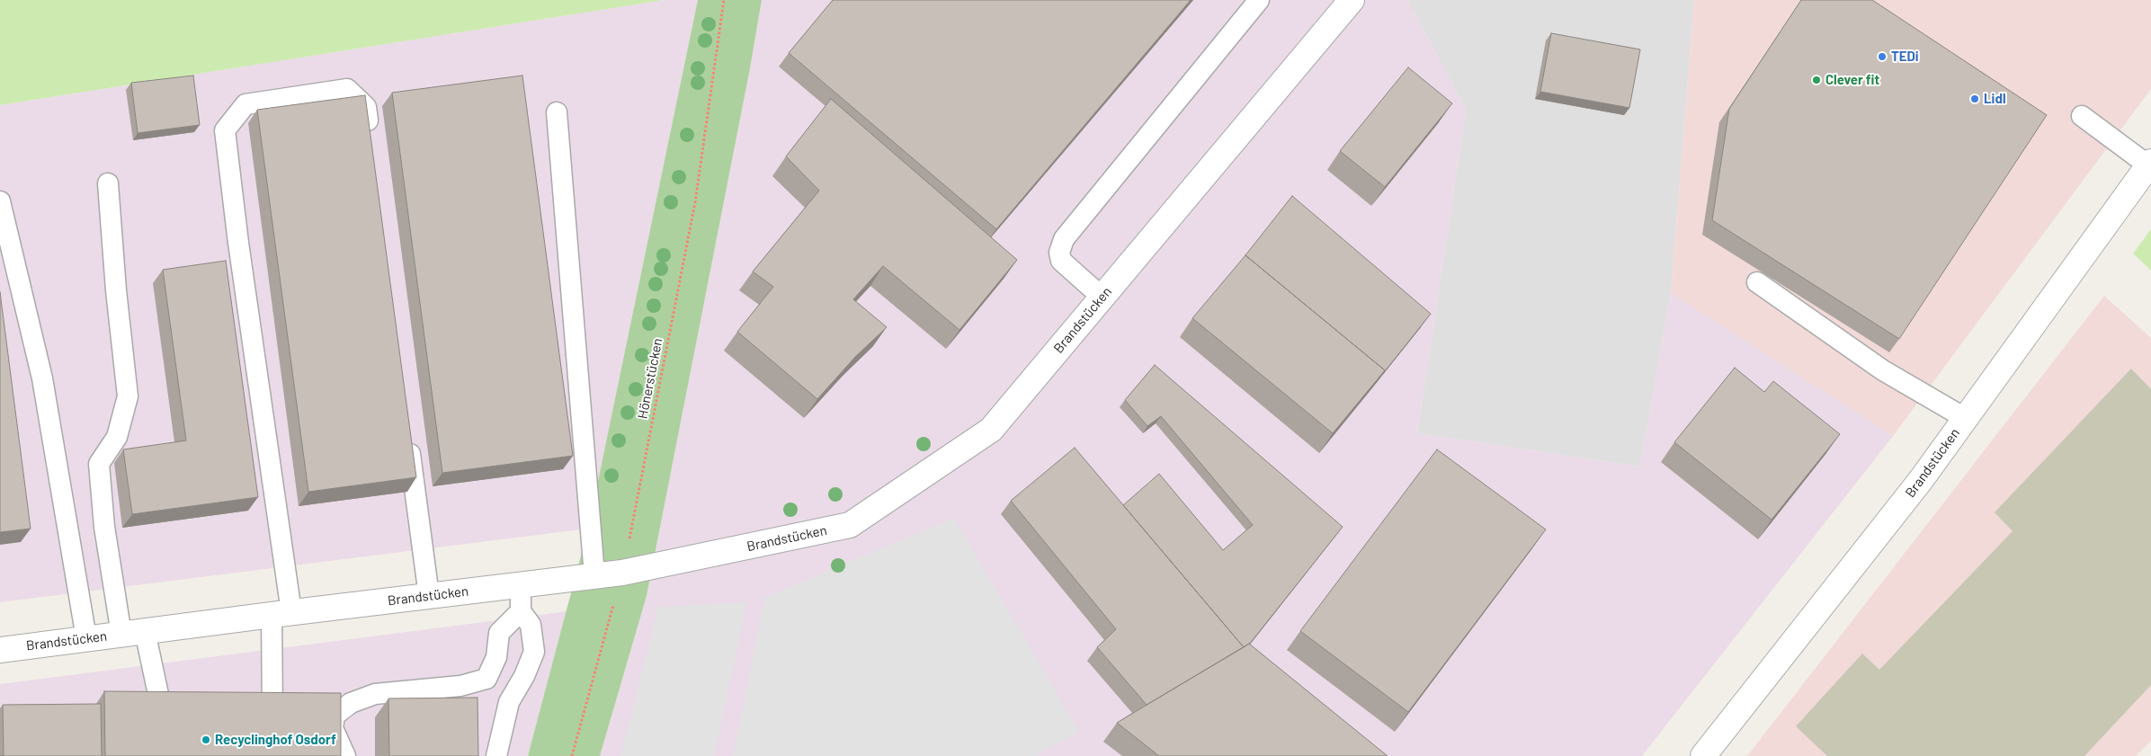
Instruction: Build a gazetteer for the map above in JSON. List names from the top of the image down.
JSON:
{
  "streets": {
    "street": ["Brandstücken"],
    "path": ["Hönerstücken"]
  },
  "crossings": [
    ["Brandstücken", "Hönerstücken"]
  ],
  "places": [
    "TEDi",
    "Clever fit",
    "Lidl",
    "Recyclinghof Osdorf"
  ]
}
